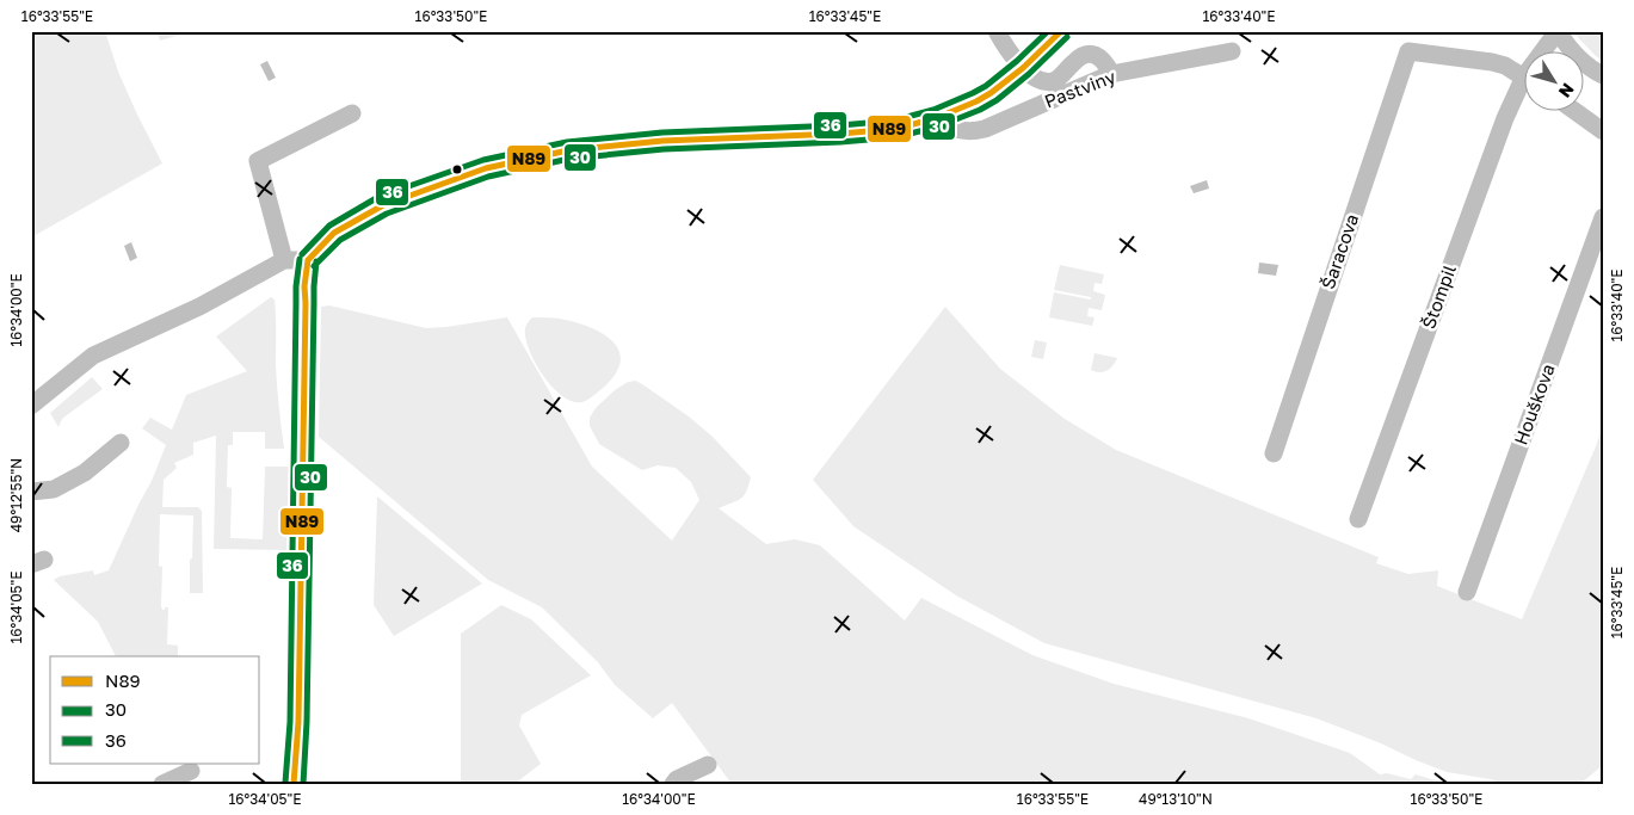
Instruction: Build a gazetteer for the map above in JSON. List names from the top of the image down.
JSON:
{
  "streets": {
    "street": [
      "Pastviny",
      "Šaracova",
      "Štompil",
      "Houškova"
    ]
  },
  "lines": ["transit line N89", "transit line 36", "transit line 30"],
  "legend": ["N89", "30", "36"],
  "north": "bottom right",
  "coordinates": [
    "16°33'55\"E",
    "16°33'50\"E",
    "16°33'45\"E",
    "16°33'40\"E",
    "16°34'00\"E",
    "49°12'55\"N",
    "16°34'05\"E",
    "49°13'10\"N"
  ]
}
